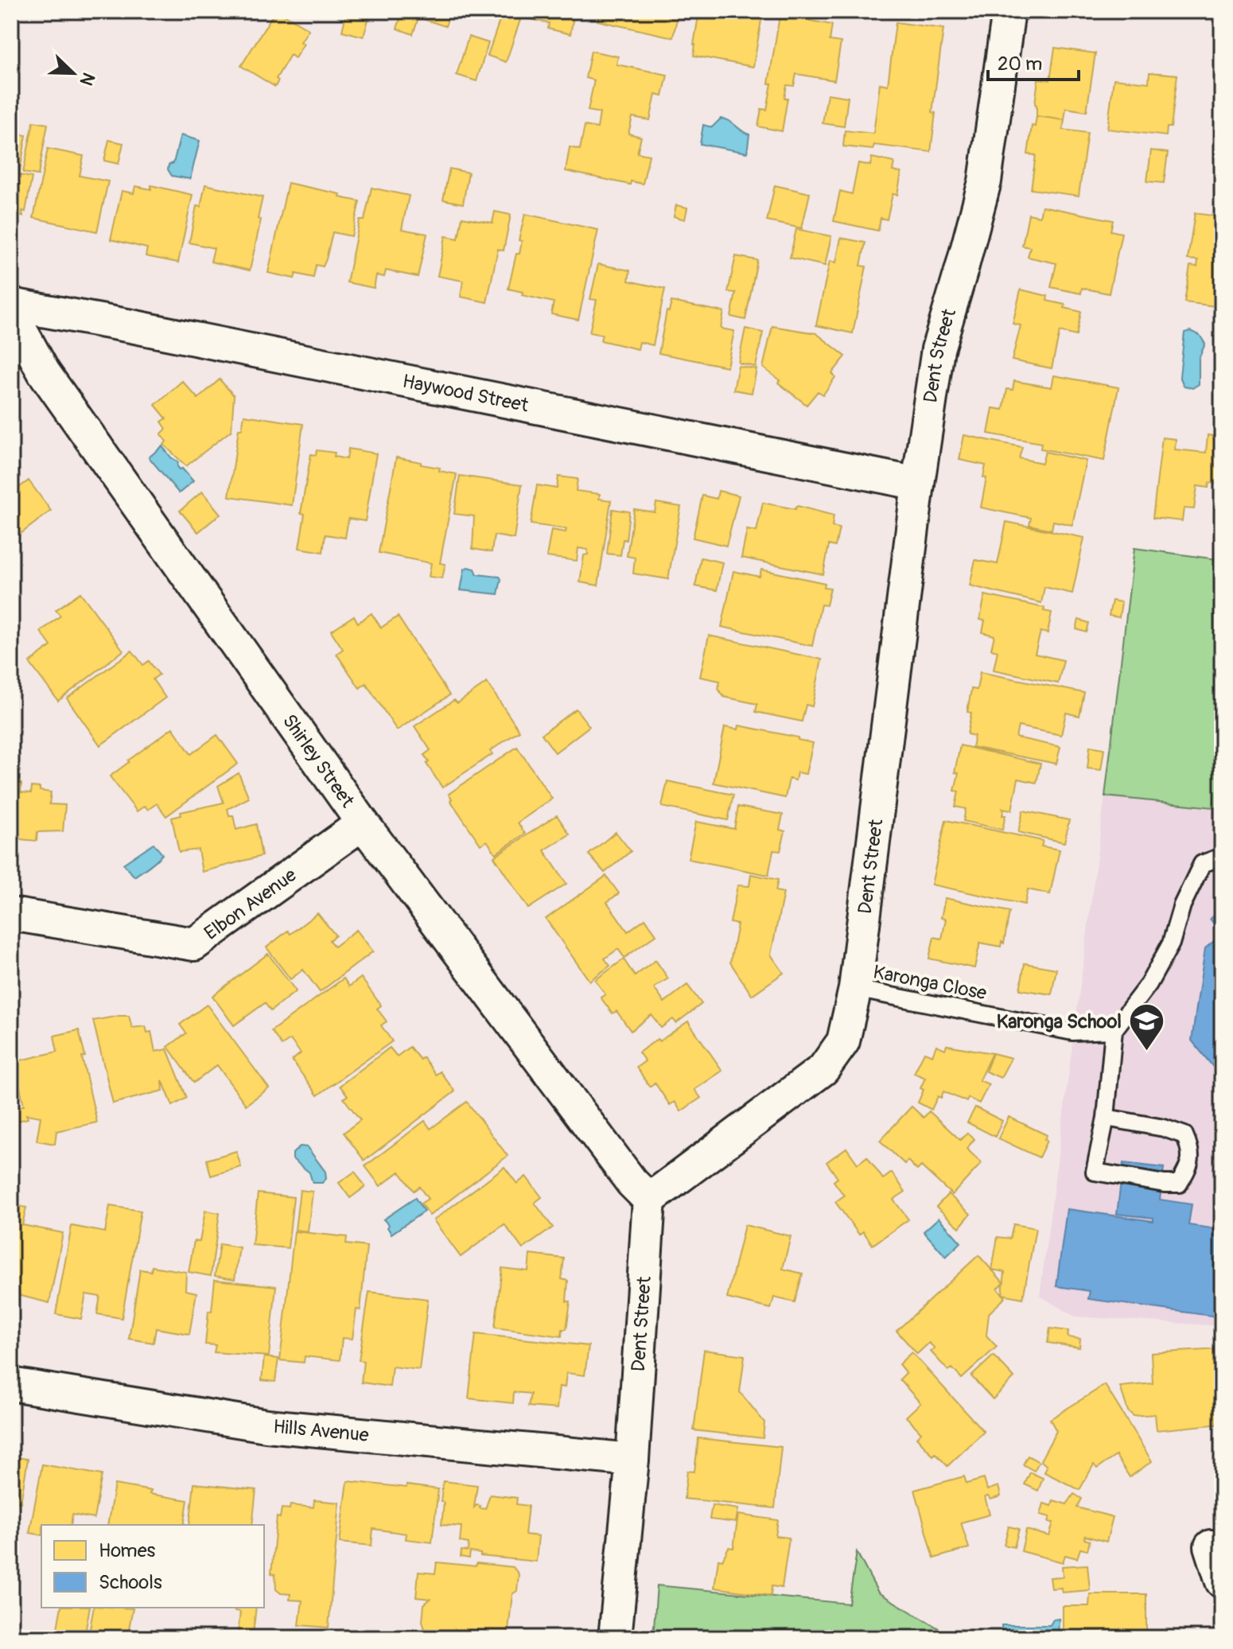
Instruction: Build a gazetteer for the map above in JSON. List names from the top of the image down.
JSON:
{
  "streets": {
    "street": [
      "Dent Street",
      "Haywood Street",
      "Shirley Street",
      "Elbon Avenue",
      "Hills Avenue"
    ],
    "lane": ["Karonga Close"]
  },
  "crossings": [
    ["Dent Street", "Haywood Street"],
    ["Dent Street", "Shirley Street"],
    ["Dent Street", "Karonga Close"],
    ["Dent Street", "Hills Avenue"],
    ["Haywood Street", "Shirley Street"],
    ["Shirley Street", "Elbon Avenue"]
  ],
  "places": {
    "school or university": ["Karonga School"]
  },
  "legend": ["Homes", "Schools"],
  "scale_bar": "20 m",
  "north": "bottom right"
}
